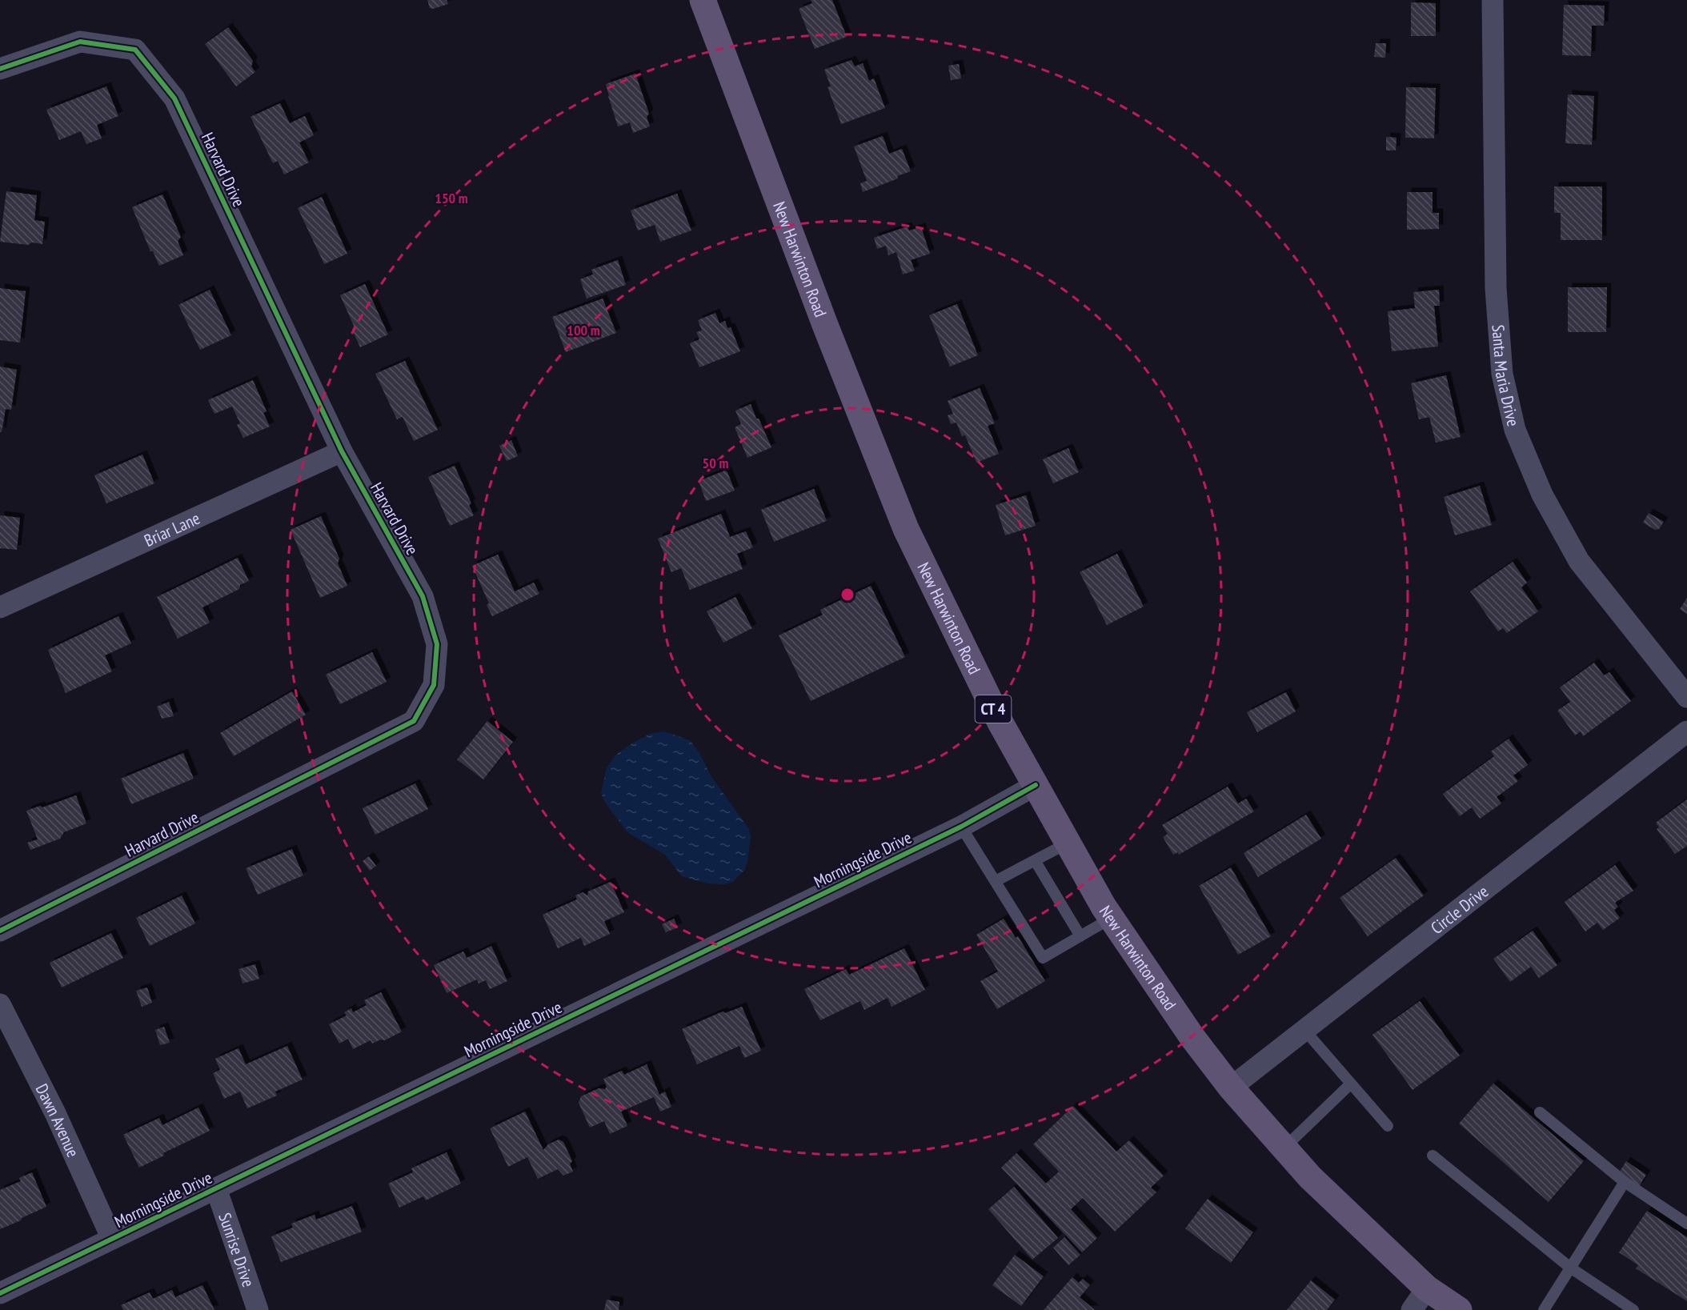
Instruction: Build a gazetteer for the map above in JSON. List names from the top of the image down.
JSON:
{
  "streets": {
    "main road": ["New Harwinton Road", "CT 4"],
    "street": [
      "Harvard Drive",
      "Santa Maria Drive",
      "Briar Lane",
      "Morningside Drive",
      "Circle Drive",
      "Dawn Avenue",
      "Sunrise Drive"
    ]
  },
  "crossings": [
    ["Harvard Drive", "Briar Lane"],
    ["New Harwinton Road", "Morningside Drive"],
    ["New Harwinton Road", "Circle Drive"],
    ["Morningside Drive", "Dawn Avenue"],
    ["Morningside Drive", "Sunrise Drive"]
  ],
  "rings": ["150 m", "100 m", "50 m"]
}
